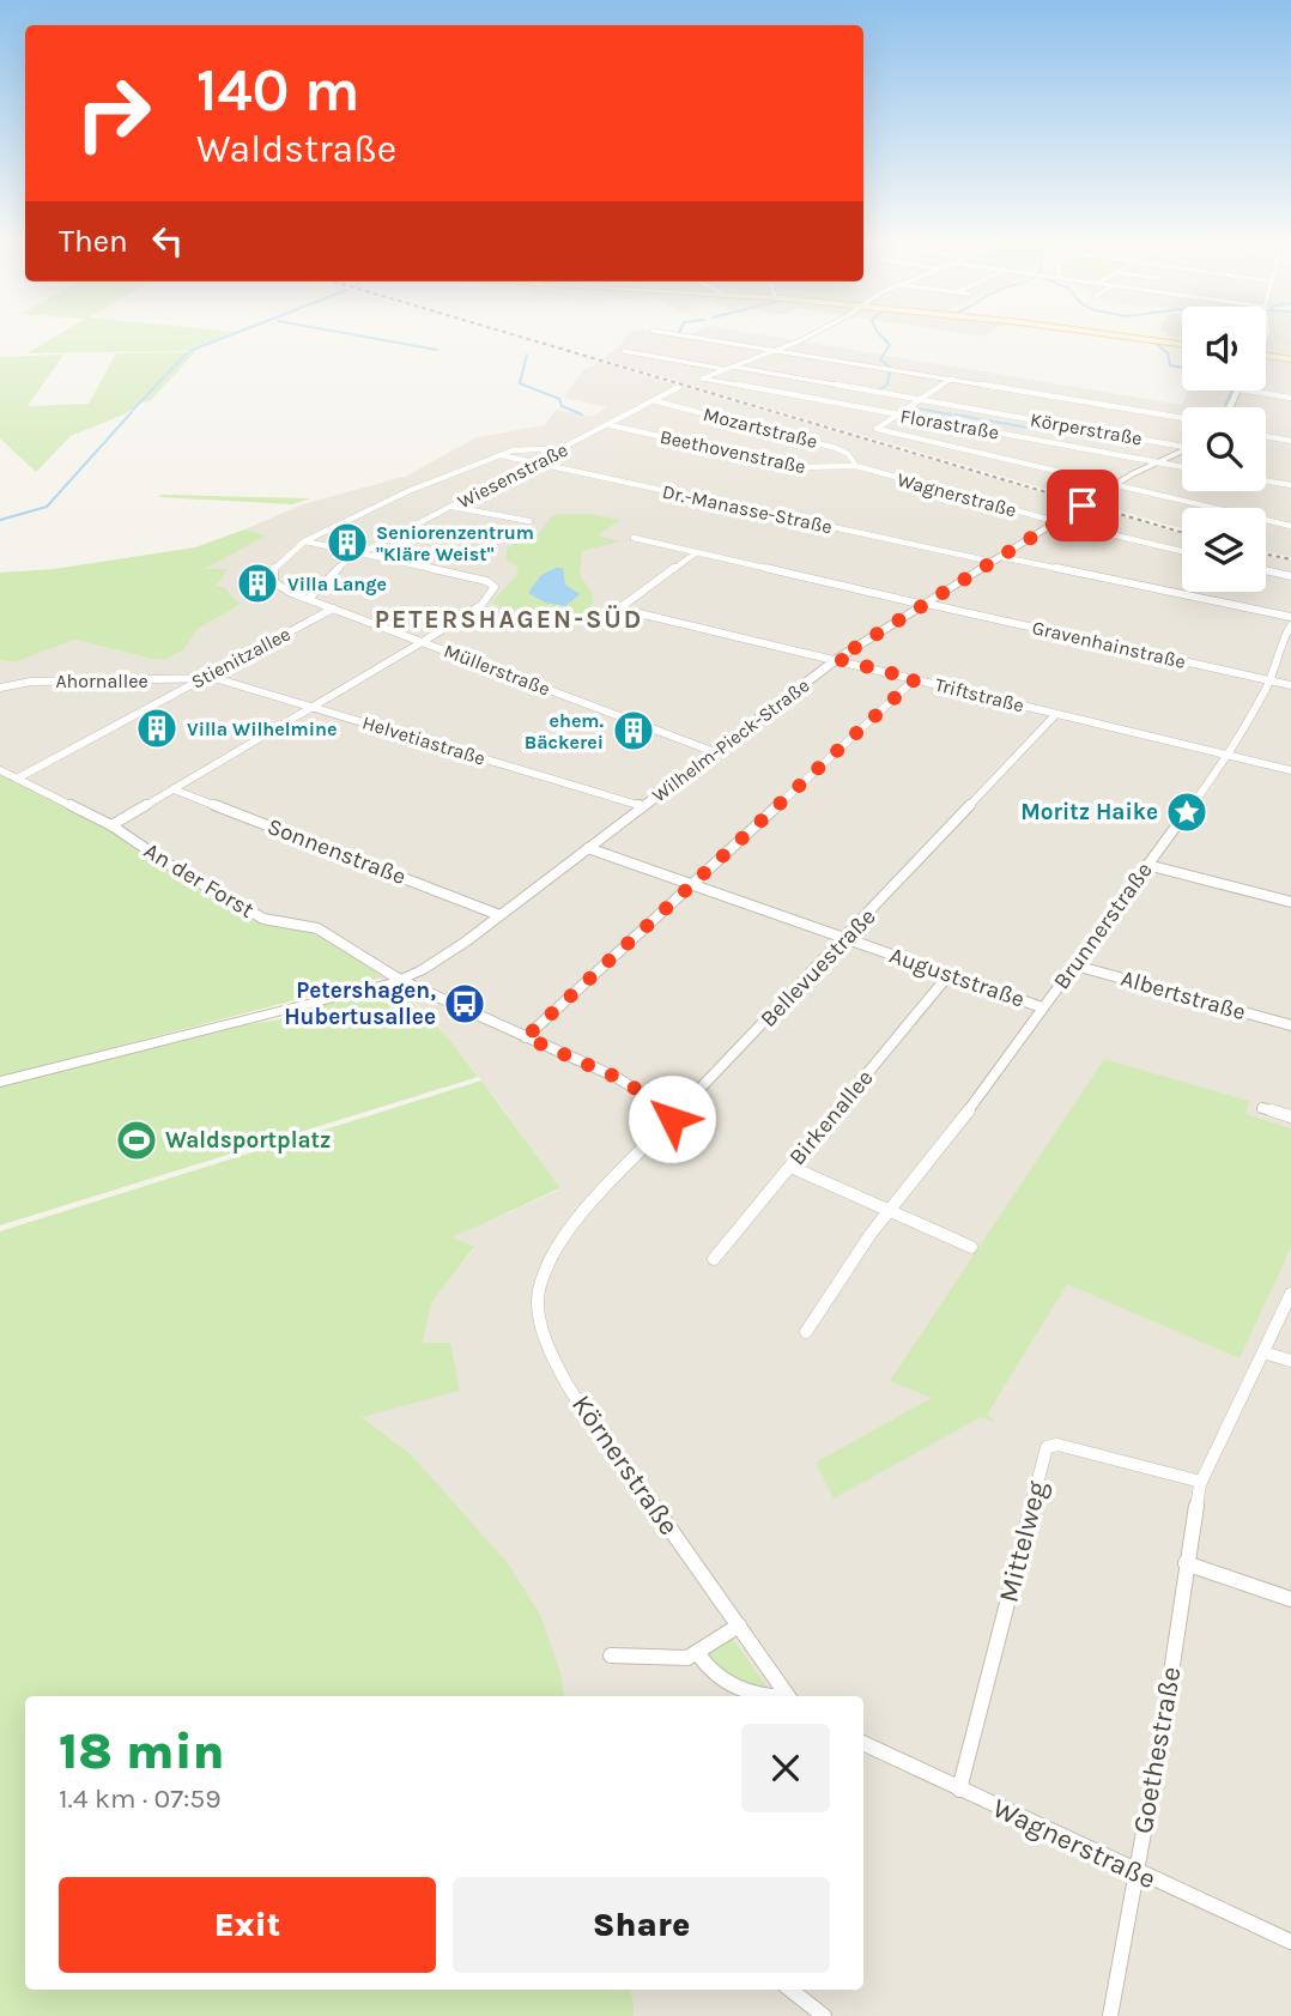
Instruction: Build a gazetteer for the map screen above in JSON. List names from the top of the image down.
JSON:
{
  "streets": {
    "street": [
      "Florastraße",
      "Mozartstraße",
      "Körperstraße",
      "Beethovenstraße",
      "Wiesenstraße",
      "Wagnerstraße",
      "Dr.-Manasse-Straße",
      "Gravenhainstraße",
      "Stienitzallee",
      "Müllerstraße",
      "Ahornallee",
      "Triftstraße",
      "Helvetiastraße",
      "Wilhelm-Pieck-Straße",
      "Sonnenstraße",
      "An der Forst",
      "Brunnerstraße",
      "Bellevuestraße",
      "Auguststraße",
      "Albertstraße",
      "Birkenallee",
      "Körnerstraße",
      "Mittelweg",
      "Goethestraße"
    ]
  },
  "crossings": [
    ["Florastraße", "Wilhelm-Pieck-Straße"],
    ["Mozartstraße", "Beethovenstraße"],
    ["Mozartstraße", "Wiesenstraße"],
    ["Mozartstraße", "Wagnerstraße"],
    ["Beethovenstraße", "Wiesenstraße"],
    ["Beethovenstraße", "Wagnerstraße"],
    ["Wiesenstraße", "Dr.-Manasse-Straße"],
    ["Wiesenstraße", "Müllerstraße"],
    ["Wagnerstraße", "Wilhelm-Pieck-Straße"],
    ["Wagnerstraße", "Mittelweg"],
    ["Wagnerstraße", "Goethestraße"],
    ["Dr.-Manasse-Straße", "Wilhelm-Pieck-Straße"],
    ["Gravenhainstraße", "Triftstraße"],
    ["Gravenhainstraße", "Wilhelm-Pieck-Straße"],
    ["Gravenhainstraße", "Brunnerstraße"],
    ["Stienitzallee", "Müllerstraße"],
    ["Stienitzallee", "Ahornallee"],
    ["Stienitzallee", "Helvetiastraße"],
    ["Stienitzallee", "An der Forst"],
    ["Müllerstraße", "Wilhelm-Pieck-Straße"],
    ["Ahornallee", "Helvetiastraße"],
    ["Triftstraße", "Wilhelm-Pieck-Straße"],
    ["Triftstraße", "Brunnerstraße"],
    ["Triftstraße", "Bellevuestraße"],
    ["Helvetiastraße", "Wilhelm-Pieck-Straße"],
    ["Wilhelm-Pieck-Straße", "Sonnenstraße"],
    ["Wilhelm-Pieck-Straße", "An der Forst"],
    ["Wilhelm-Pieck-Straße", "Auguststraße"],
    ["An der Forst", "Bellevuestraße"],
    ["Brunnerstraße", "Auguststraße"],
    ["Brunnerstraße", "Albertstraße"],
    ["Bellevuestraße", "Auguststraße"],
    ["Bellevuestraße", "Körnerstraße"],
    ["Auguststraße", "Birkenallee"],
    ["Mittelweg", "Goethestraße"]
  ],
  "districts": ["PETERSHAGEN-SÜD"],
  "places": {
    "building": [
      "Seniorenzentrum \"Kläre Weist\"",
      "Villa Lange",
      "Villa Wilhelmine",
      "ehem. Bäckerei"
    ],
    "place": ["Moritz Haike"],
    "bus stop": ["Petershagen, Hubertusallee"],
    "sports": ["Waldsportplatz"]
  },
  "page": {
    "turn": ["140 m", "Waldstraße"],
    "then": "Then",
    "heading": ["18 min", "1.4 km · 07:59"],
    "buttons": ["Exit", "Share"]
  }
}
